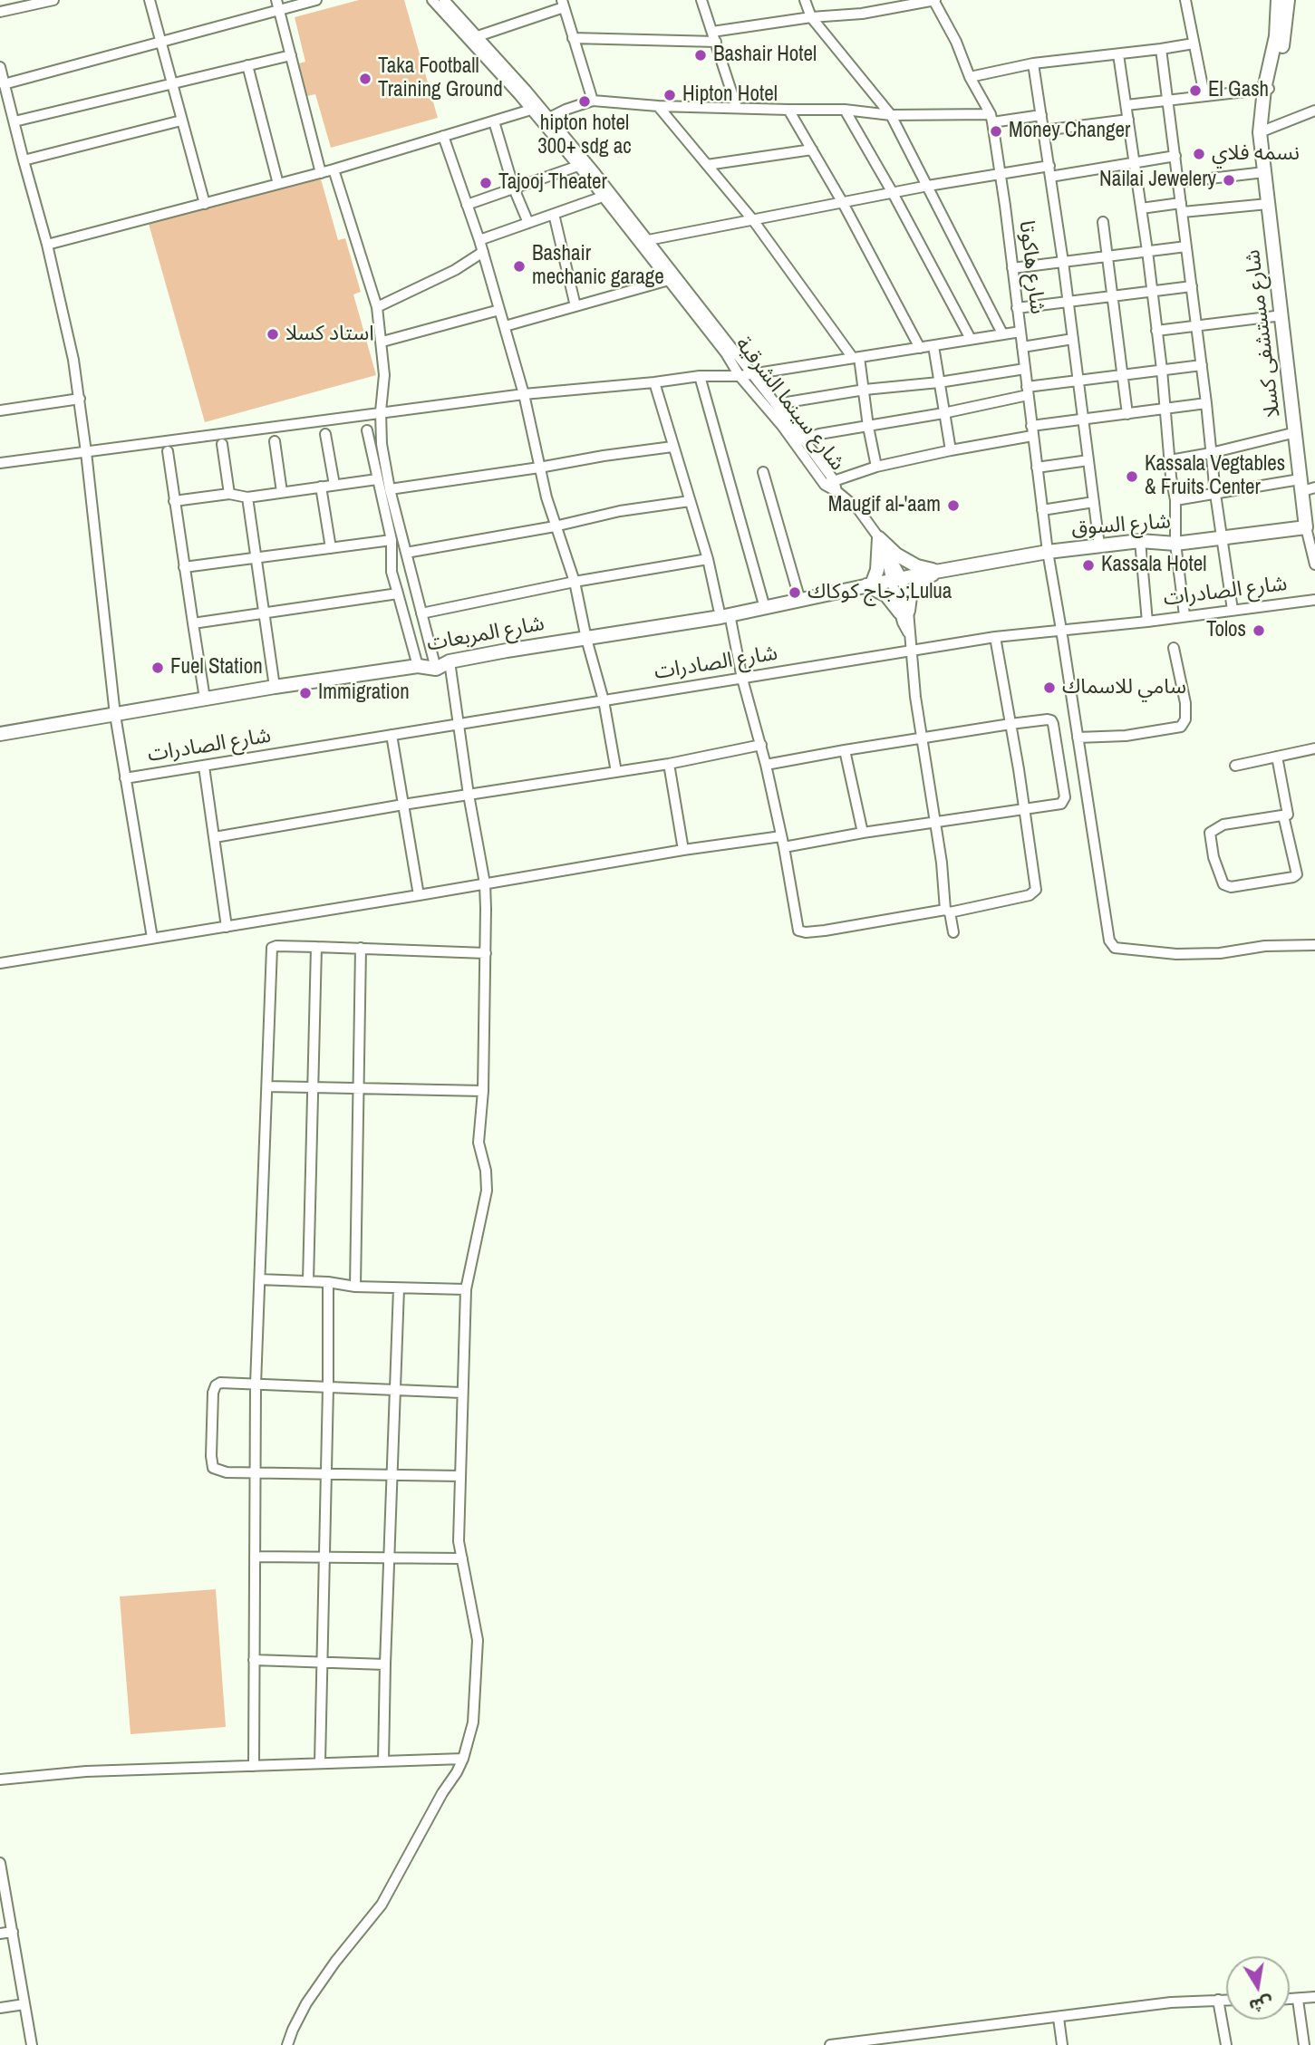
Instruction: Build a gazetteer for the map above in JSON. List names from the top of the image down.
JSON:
{
  "streets": {
    "main road": ["شارع مستشفى كسلا", "شارع السوق", "شارع المربعات"],
    "street": ["شارع هاكوتا", "شارع سينما الشرقية", "شارع الصادرات"]
  },
  "crossings": [
    ["شارع هاكوتا", "شارع السوق"],
    ["شارع هاكوتا", "شارع الصادرات"],
    ["شارع مستشفى كسلا", "شارع السوق"],
    ["شارع السوق", "شارع المربعات"]
  ],
  "places": [
    "Bashair Hotel",
    "Taka Football Training Ground",
    "El Gash",
    "Hipton Hotel",
    "hipton hotel 300+ sdg ac",
    "Money Changer",
    "نسمه فلاي",
    "Nailai Jewelery",
    "Tajooj Theater",
    "Bashair mechanic garage",
    "استاد كسلا",
    "Kassala Vegtables & Fruits Center",
    "Maugif al-'aam",
    "Kassala Hotel",
    "دجاج كوكاك;Lulua",
    "Tolos",
    "Fuel Station",
    "سامي للاسماك",
    "Immigration"
  ],
  "north": "bottom"
}
